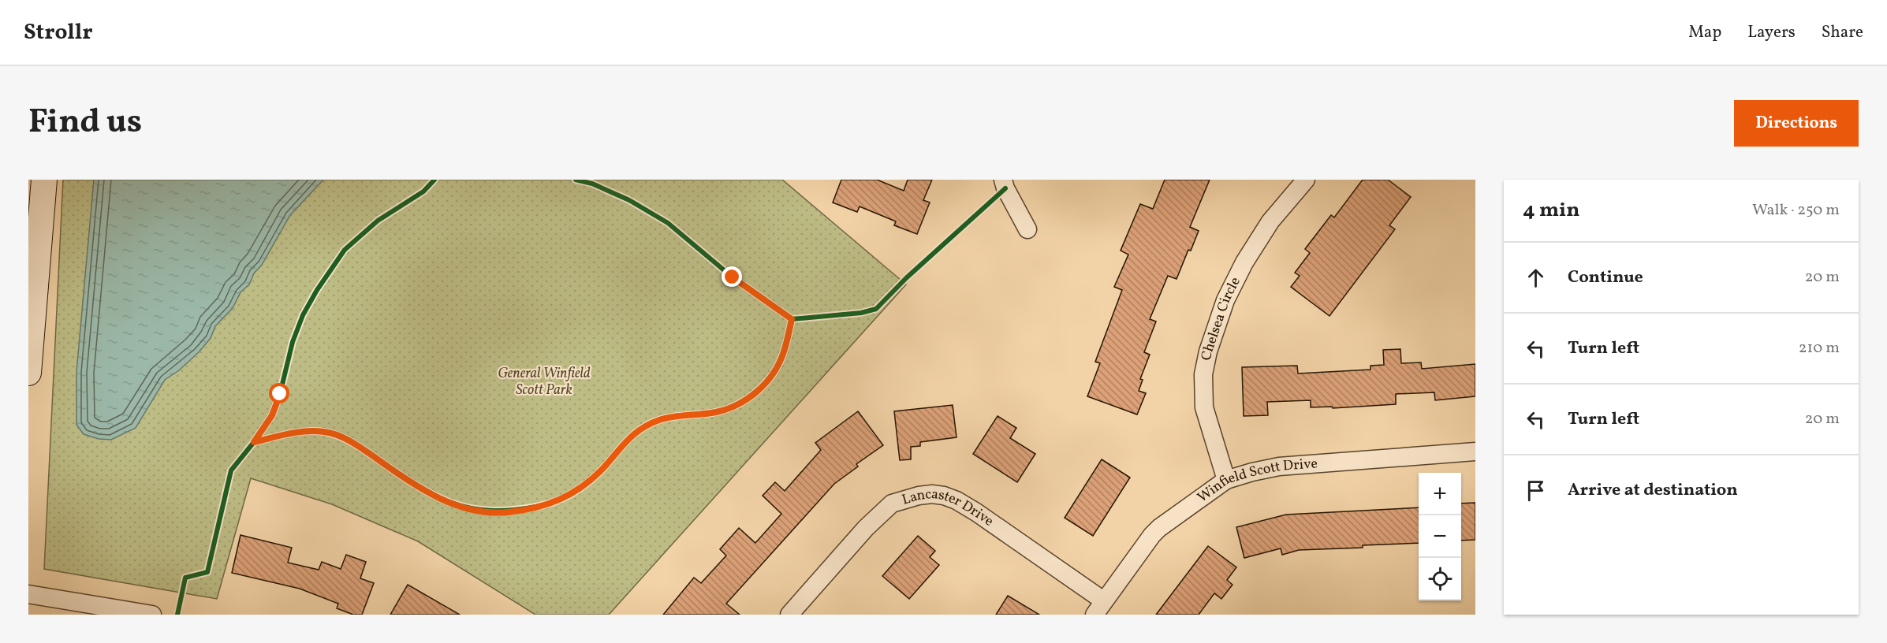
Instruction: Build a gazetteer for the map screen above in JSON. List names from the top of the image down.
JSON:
{
  "streets": {
    "street": ["Chelsea Circle", "Winfield Scott Drive", "Lancaster Drive"]
  },
  "crossings": [
    ["Chelsea Circle", "Winfield Scott Drive"],
    ["Winfield Scott Drive", "Lancaster Drive"]
  ],
  "parks": ["General Winfield Scott Park"],
  "page": {
    "header": "Strollr",
    "nav": ["Map", "Layers", "Share"],
    "title": "Find us",
    "buttons": "Directions",
    "heading": ["4 min", "Walk · 250 m"],
    "list": [
      ["Continue", "20 m"],
      ["Turn left", "210 m"],
      ["Turn left", "20 m"],
      "Arrive at destination"
    ],
    "map_buttons": ["+", "−"]
  }
}
